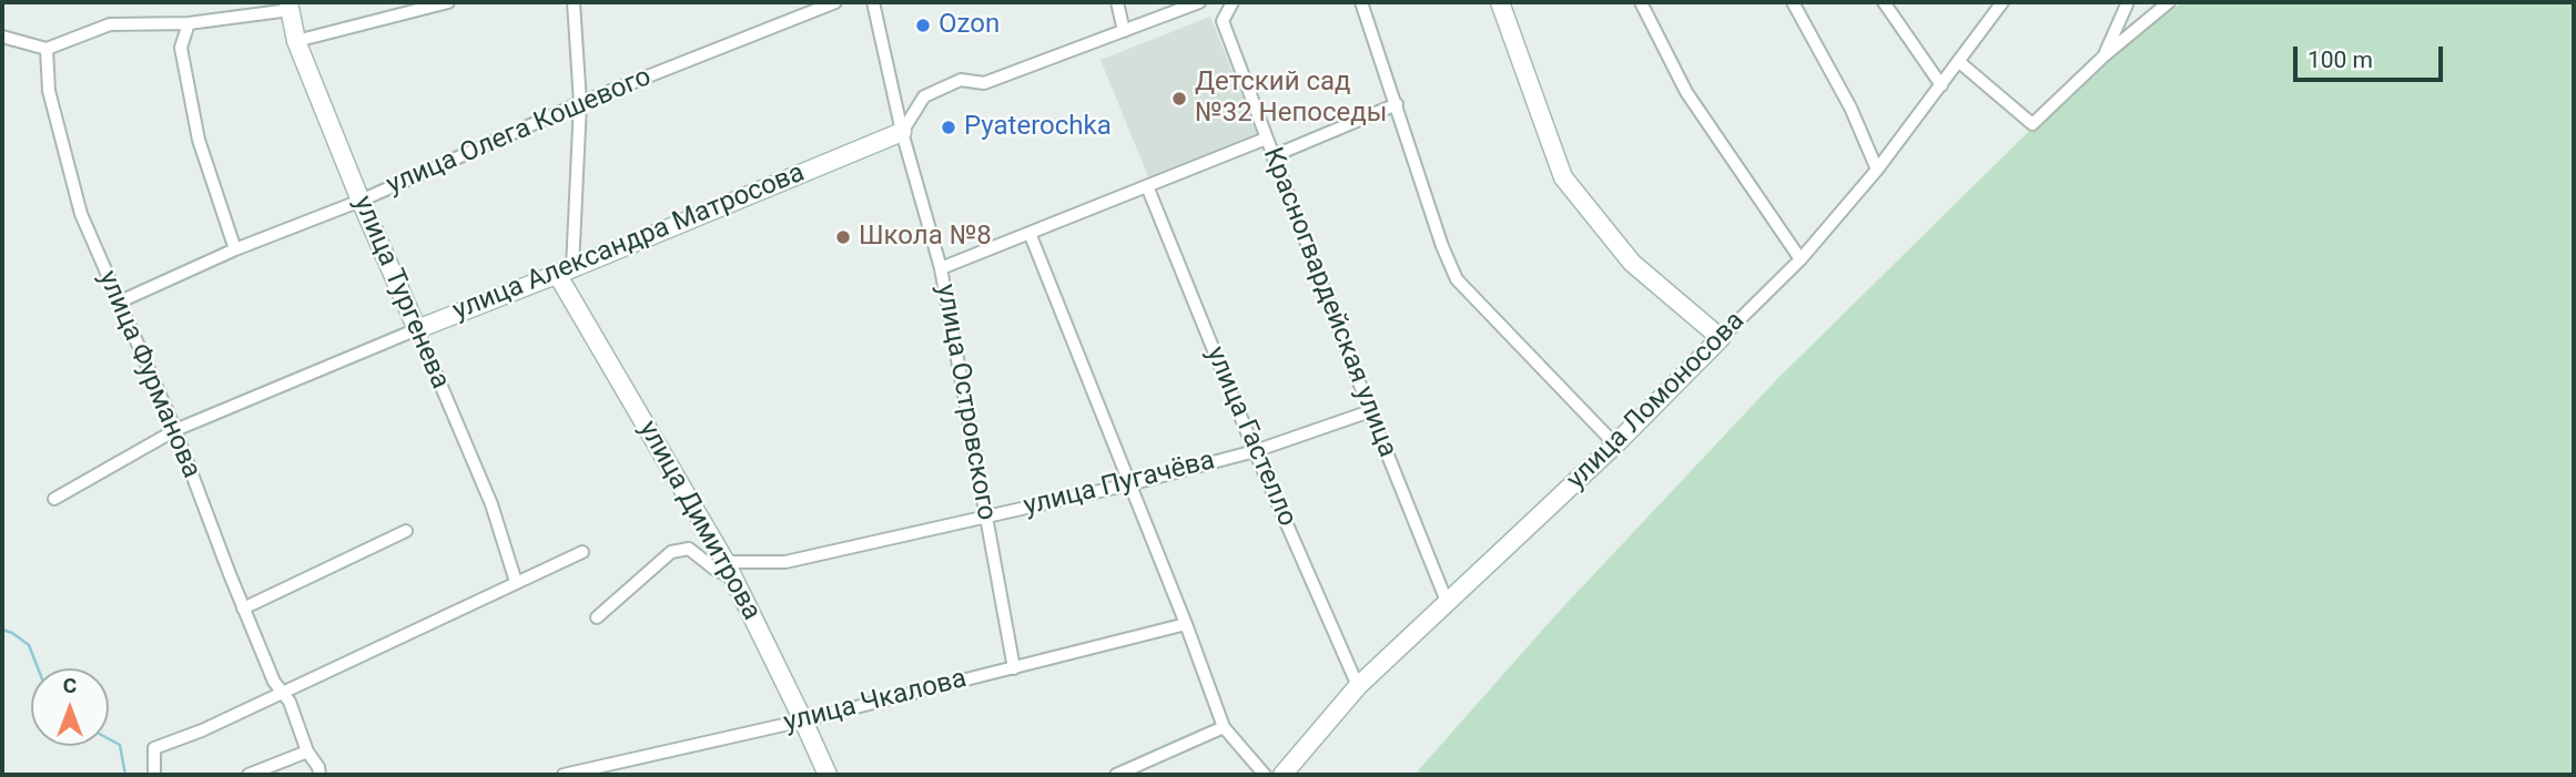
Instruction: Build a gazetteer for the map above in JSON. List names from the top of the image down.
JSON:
{
  "streets": {
    "street": [
      "улица Олега Кошевого",
      "улица Александра Матросова",
      "улица Тургенева",
      "Красногвардейская улица",
      "улица Фурманова",
      "улица Ломоносова",
      "улица Островского",
      "улица Гастелло",
      "улица Пугачёва",
      "улица Димитрова",
      "улица Чкалова"
    ]
  },
  "crossings": [
    ["улица Олега Кошевого", "улица Тургенева"],
    ["улица Олега Кошевого", "улица Фурманова"],
    ["улица Александра Матросова", "улица Тургенева"],
    ["улица Александра Матросова", "улица Фурманова"],
    ["улица Александра Матросова", "улица Островского"],
    ["улица Александра Матросова", "улица Димитрова"],
    ["Красногвардейская улица", "улица Ломоносова"],
    ["Красногвардейская улица", "улица Пугачёва"],
    ["улица Ломоносова", "улица Гастелло"],
    ["улица Островского", "улица Пугачёва"],
    ["улица Островского", "улица Чкалова"],
    ["улица Гастелло", "улица Пугачёва"],
    ["улица Пугачёва", "улица Димитрова"],
    ["улица Димитрова", "улица Чкалова"]
  ],
  "places": [
    "Ozon",
    "Детский сад №32 Непоседы",
    "Pyaterochka",
    "Школа №8"
  ],
  "scale_bar": "100 m",
  "north": "top"
}
